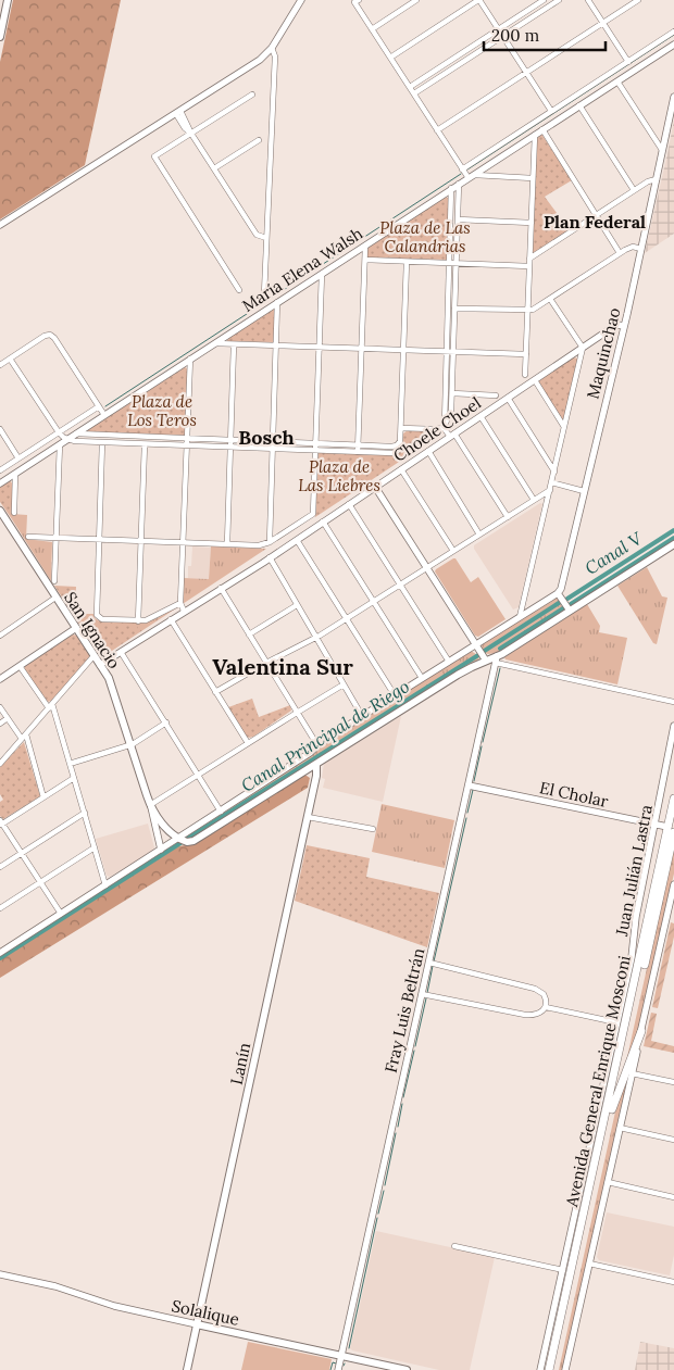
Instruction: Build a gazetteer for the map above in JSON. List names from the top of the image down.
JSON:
{
  "streets": {
    "highway": ["Avenida General Enrique Mosconi"],
    "main road": ["San Ignacio", "Lanín", "Solalique"],
    "street": [
      "María Elena Walsh",
      "Maquinchao",
      "Choele Choel",
      "El Cholar",
      "Juan Julián Lastra",
      "Fray Luis Beltrán"
    ]
  },
  "crossings": [
    ["Maquinchao", "Choele Choel"],
    ["Choele Choel", "San Ignacio"],
    ["El Cholar", "Juan Julián Lastra"],
    ["El Cholar", "Fray Luis Beltrán"],
    ["El Cholar", "Avenida General Enrique Mosconi"],
    ["Fray Luis Beltrán", "Solalique"],
    ["Lanín", "Solalique"]
  ],
  "districts": ["Plan Federal", "Bosch", "Valentina Sur"],
  "water": ["Canal V", "Canal Principal de Riego"],
  "parks": ["Plaza de Las Calandrias", "Plaza de Los Teros", "Plaza de Las Liebres"],
  "scale_bar": "200 m"
}
